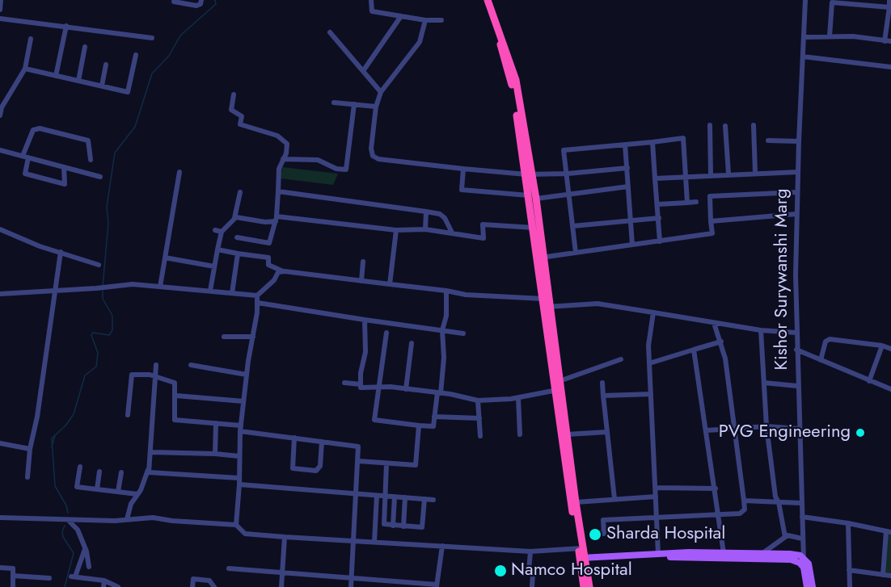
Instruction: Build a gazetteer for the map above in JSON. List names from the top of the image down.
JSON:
{
  "streets": {
    "street": ["Kishor Surywanshi Marg"]
  },
  "places": ["PVG Engineering", "Sharda Hospital", "Namco Hospital"]
}
